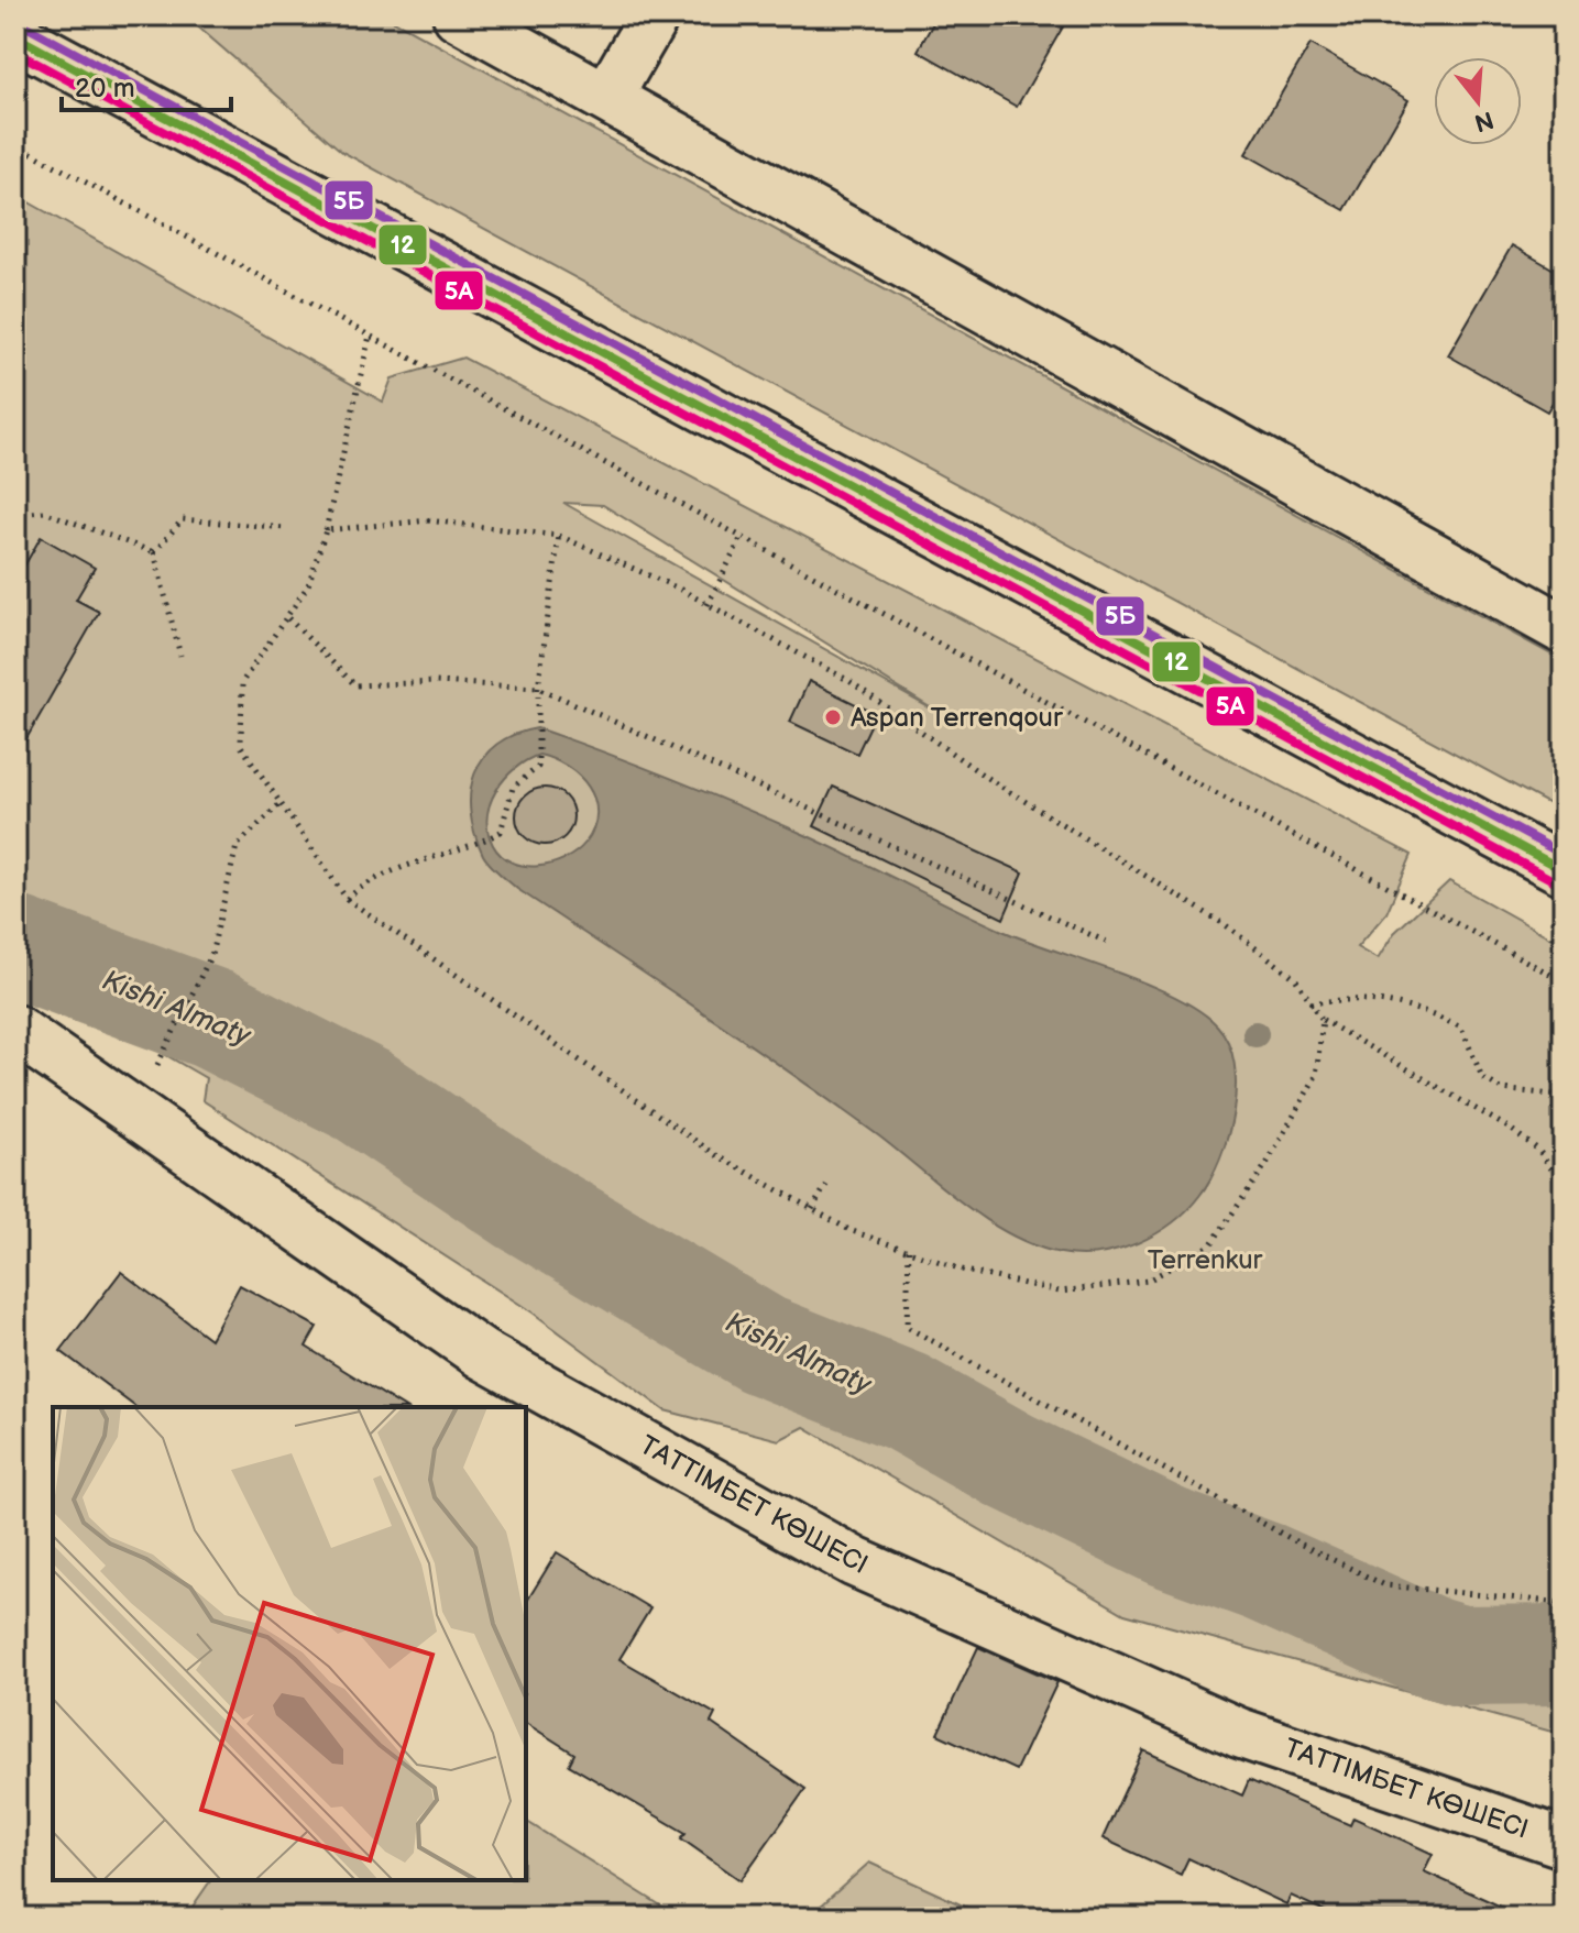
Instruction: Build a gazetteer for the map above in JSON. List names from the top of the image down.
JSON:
{
  "streets": {
    "street": ["ТАТТІМБЕТ КӨШЕСІ"]
  },
  "water": ["Kіshі Almaty"],
  "parks": ["Terrenkur"],
  "places": ["Aspan Terrenqour"],
  "lines": ["transit line 5Б", "transit line 12", "transit line 5А"],
  "scale_bar": "20 m",
  "north": "bottom"
}
